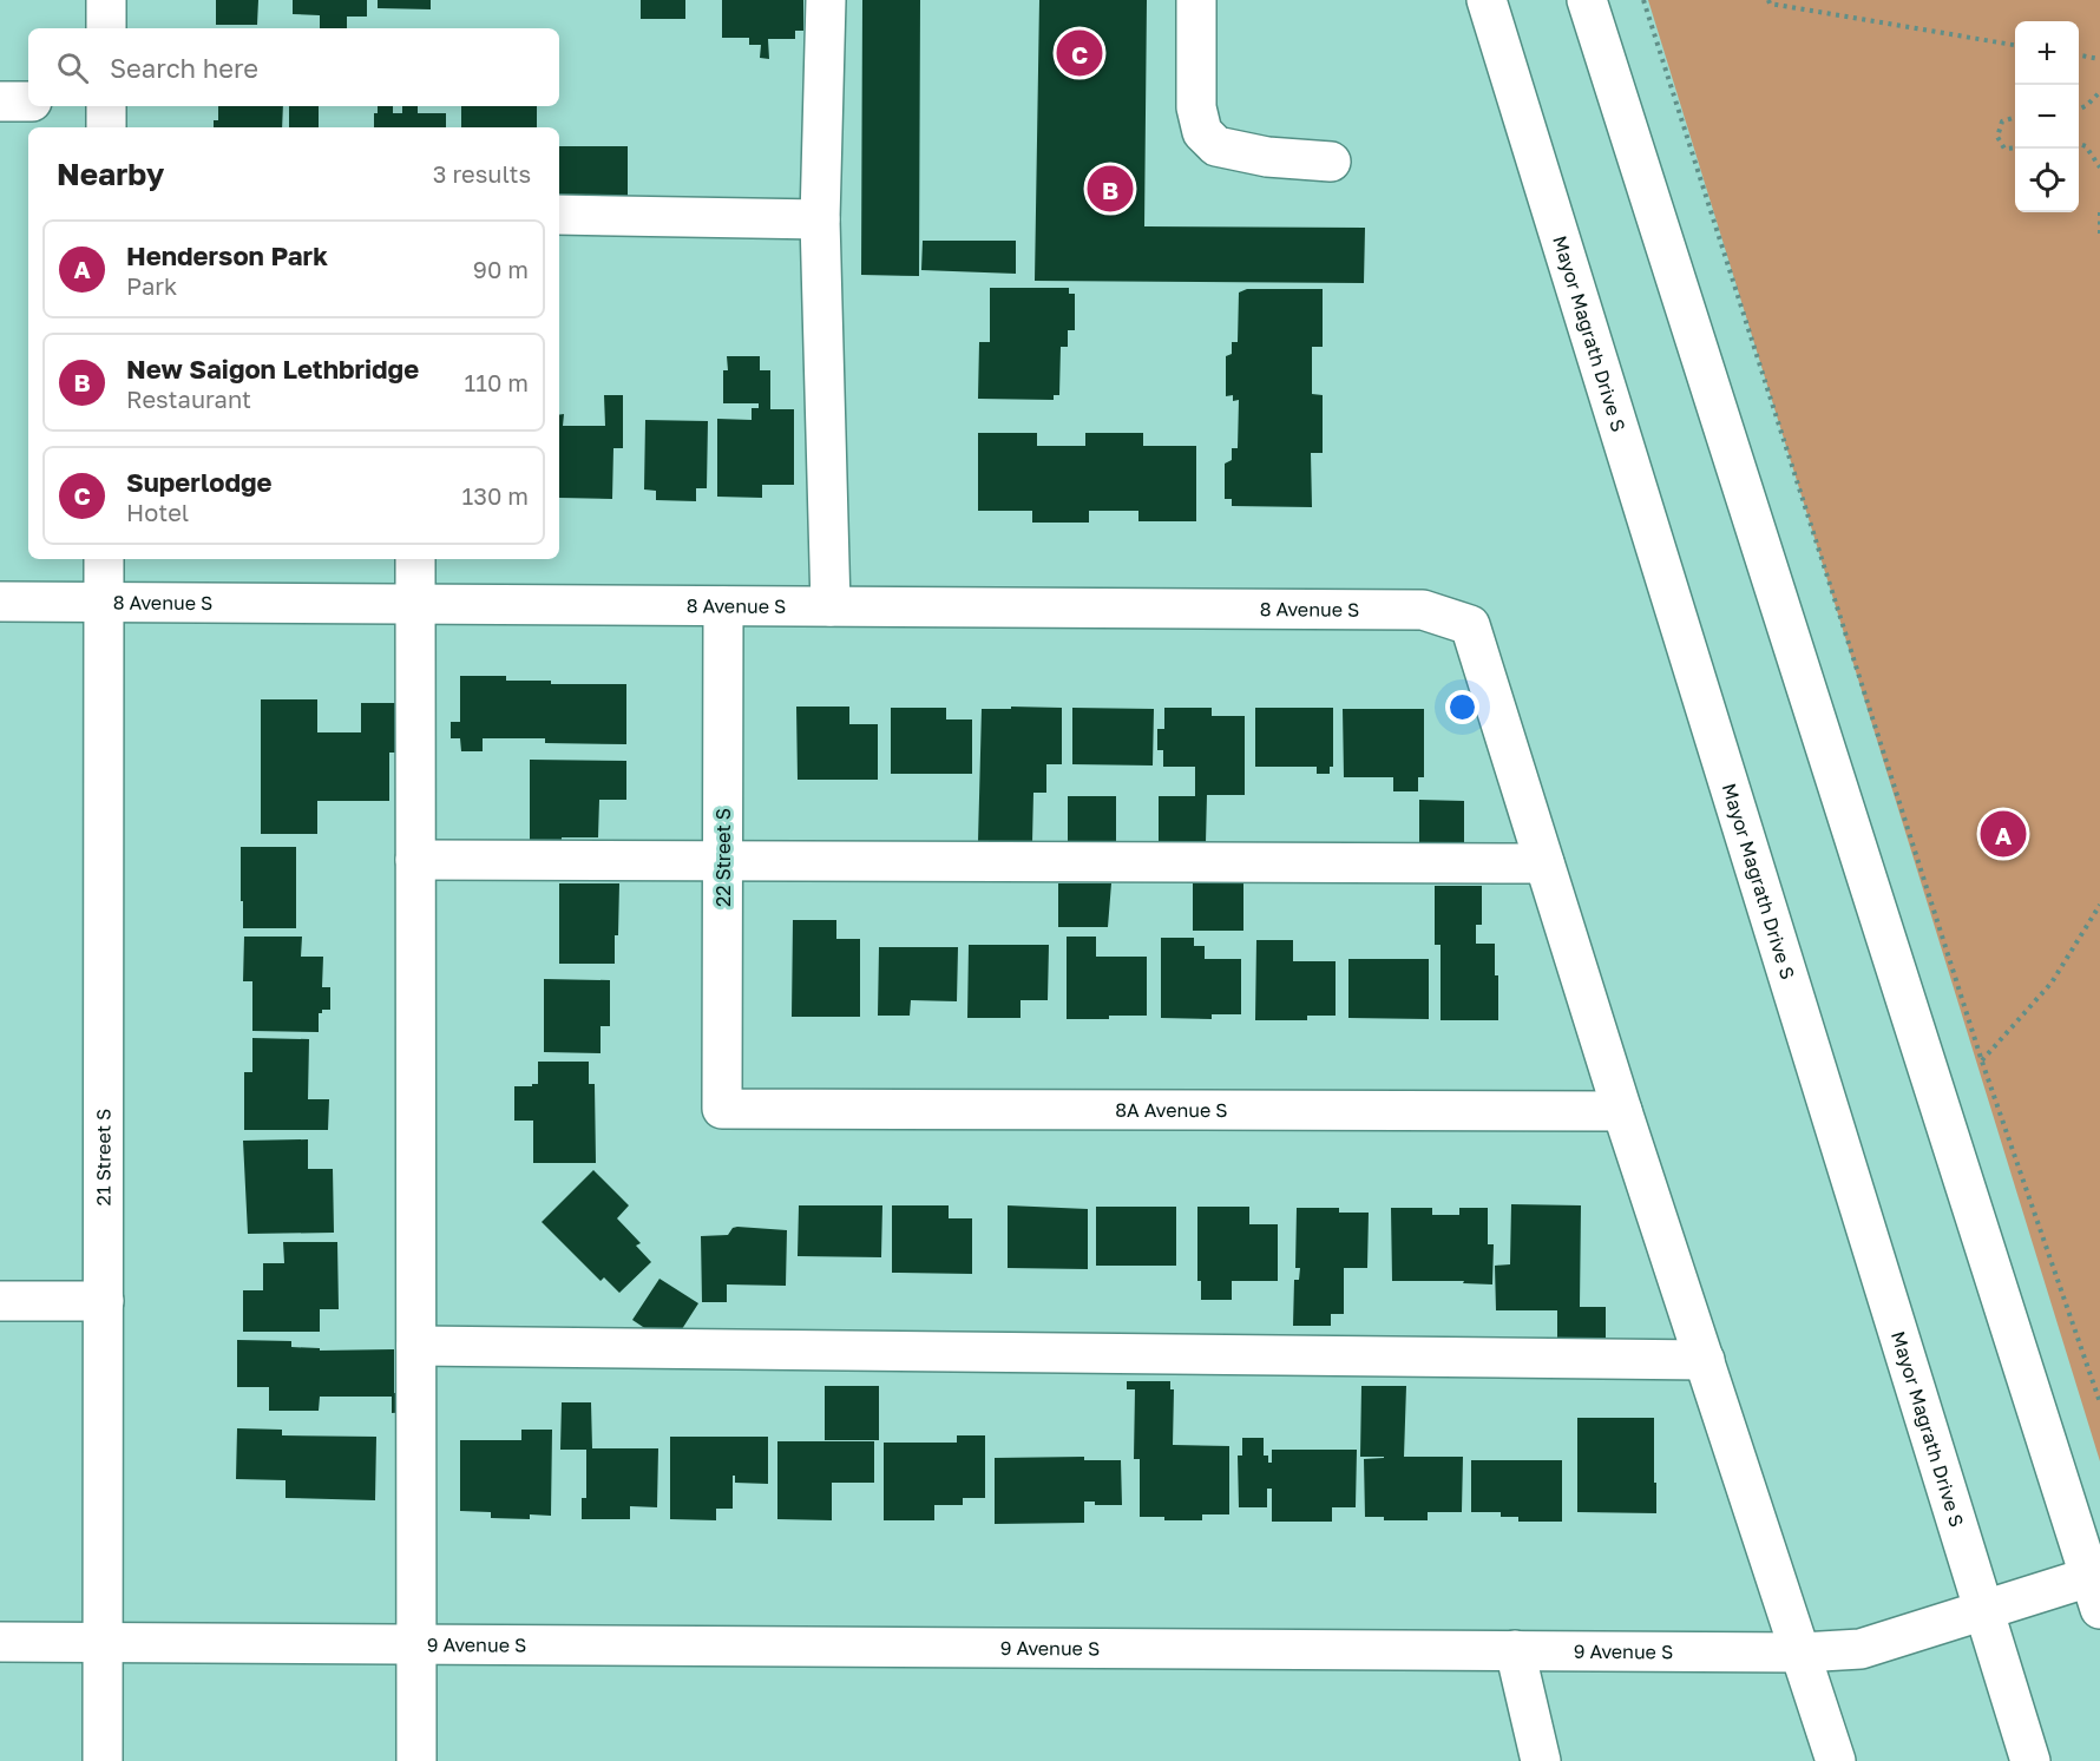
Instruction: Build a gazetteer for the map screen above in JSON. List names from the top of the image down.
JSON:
{
  "streets": {
    "street": [
      "Mayor Magrath Drive S",
      "8 Avenue S",
      "22 Street S",
      "8A Avenue S",
      "21 Street S",
      "9 Avenue S"
    ]
  },
  "crossings": [
    ["Mayor Magrath Drive S", "9 Avenue S"],
    ["8 Avenue S", "22 Street S"],
    ["8 Avenue S", "21 Street S"],
    ["22 Street S", "8A Avenue S"],
    ["21 Street S", "9 Avenue S"]
  ],
  "page": {
    "map_buttons": ["+", "−"],
    "pins": ["C", "B", "A"],
    "search": "Search here",
    "heading": ["Nearby", "3 results"],
    "list": [
      {
        "mark": "A",
        "name": "Henderson Park",
        "note": "Park",
        "value": "90 m"
      },
      {
        "mark": "B",
        "name": "New Saigon Lethbridge",
        "note": "Restaurant",
        "value": "110 m"
      },
      {
        "mark": "C",
        "name": "Superlodge",
        "note": "Hotel",
        "value": "130 m"
      }
    ]
  }
}
